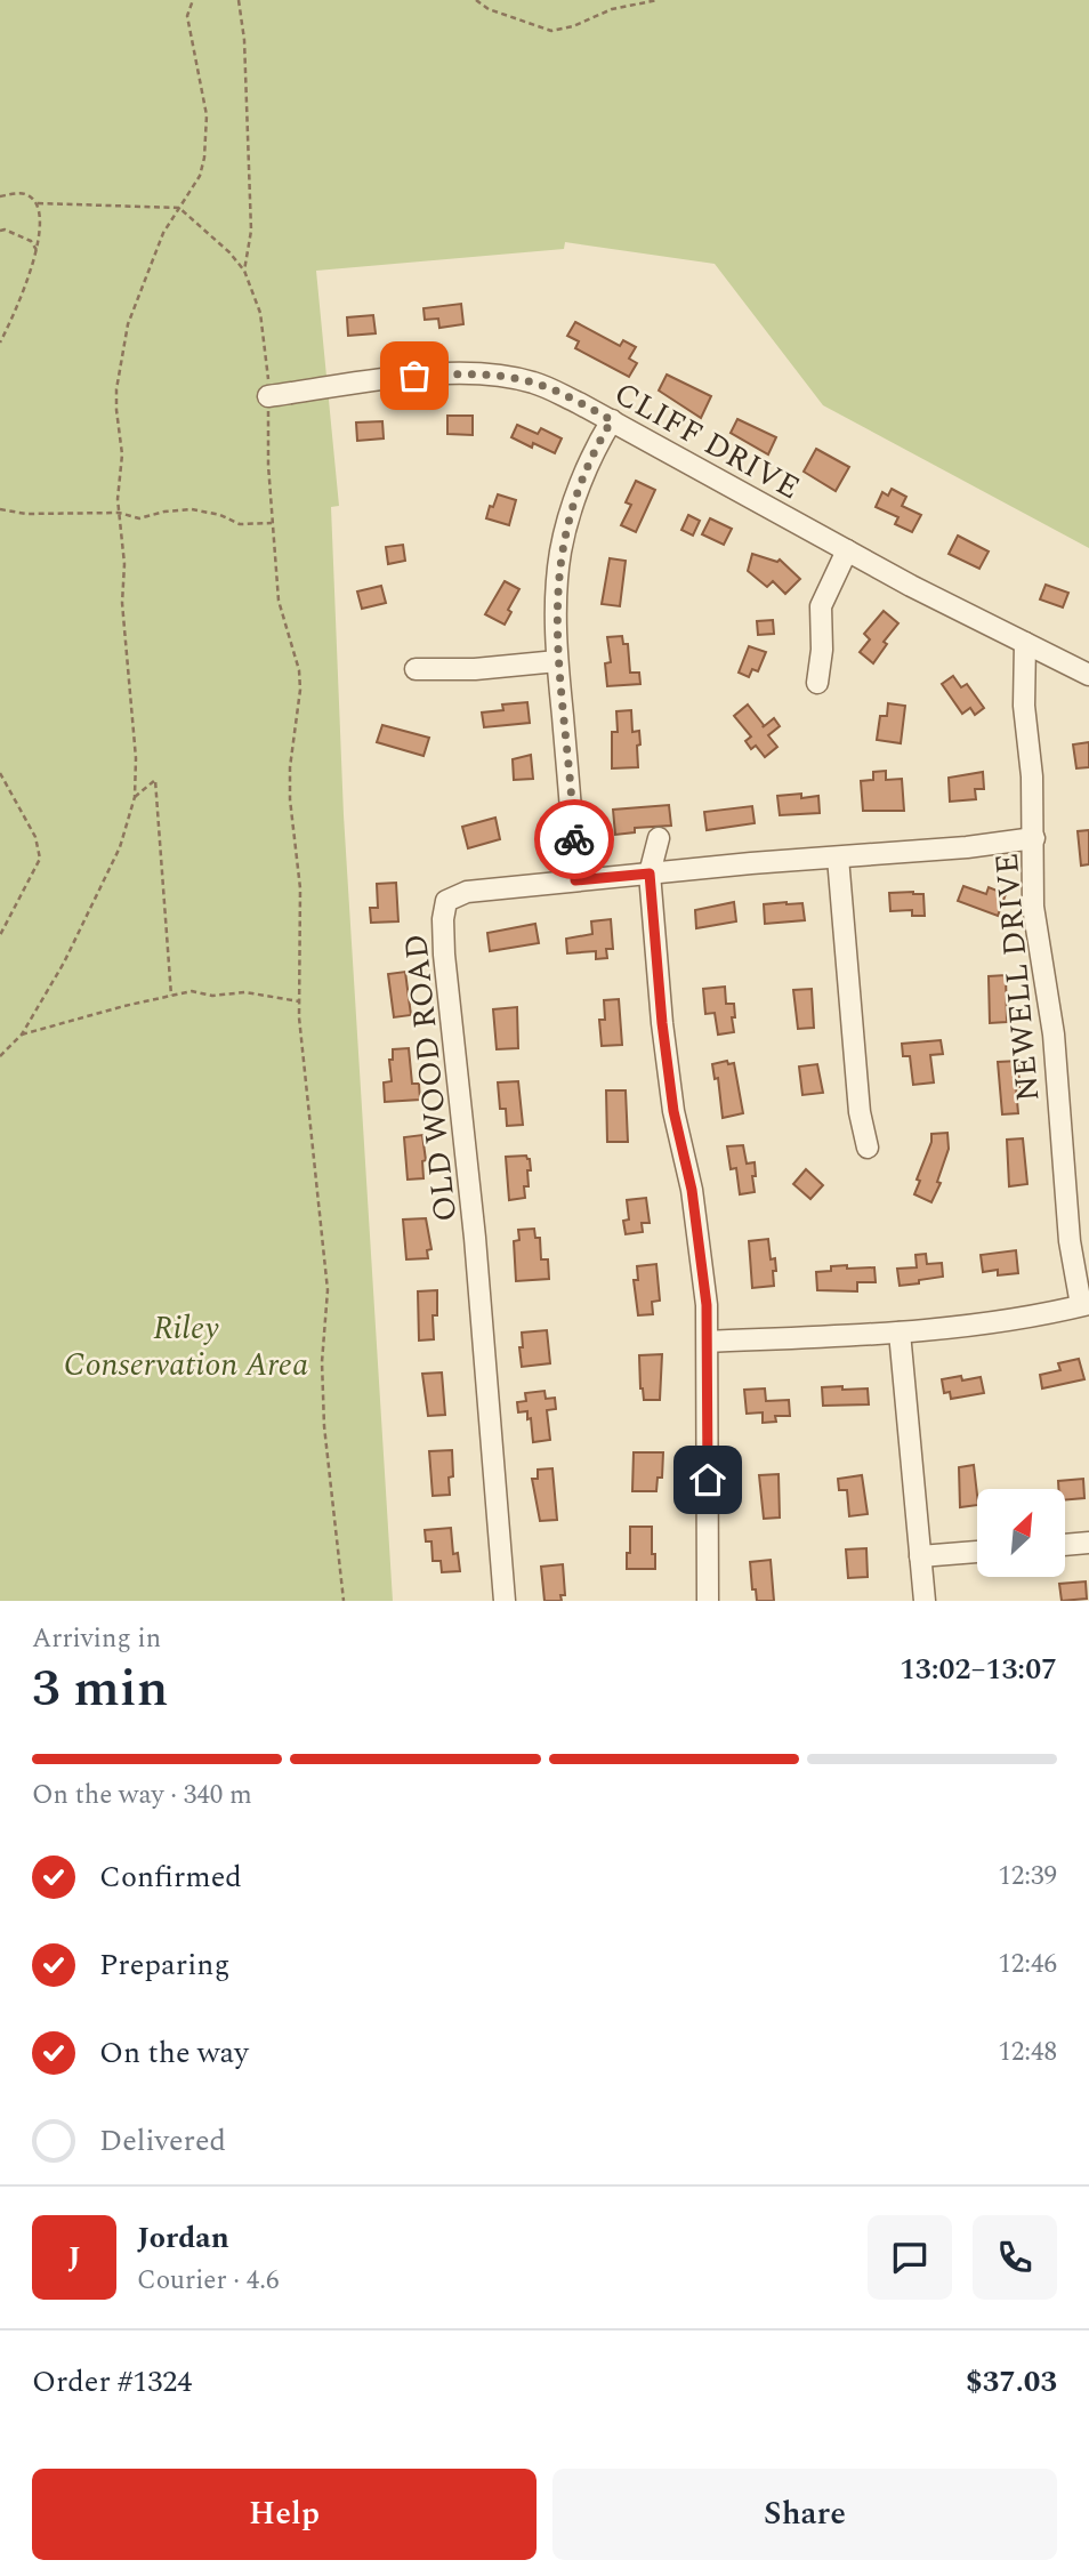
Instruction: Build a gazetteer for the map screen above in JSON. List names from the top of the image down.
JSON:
{
  "streets": {
    "street": ["CLIFF DRIVE", "NEWELL DRIVE", "OLD WOOD ROAD"]
  },
  "crossings": [
    ["CLIFF DRIVE", "NEWELL DRIVE"],
    ["NEWELL DRIVE", "OLD WOOD ROAD"]
  ],
  "parks": ["Riley Conservation Area"],
  "north": "top right",
  "page": {
    "heading": ["3 min", "Arriving in", "13:02–13:07"],
    "panel": [
      "Jordan",
      "Courier · 4.6",
      "Order #1324",
      "$37.03"
    ],
    "bar": "On the way · 340 m",
    "list": [
      ["Confirmed", "12:39"],
      ["Preparing", "12:46"],
      ["On the way", "12:48"],
      "Delivered"
    ],
    "round": "J",
    "buttons": ["Help", "Share"]
  }
}
